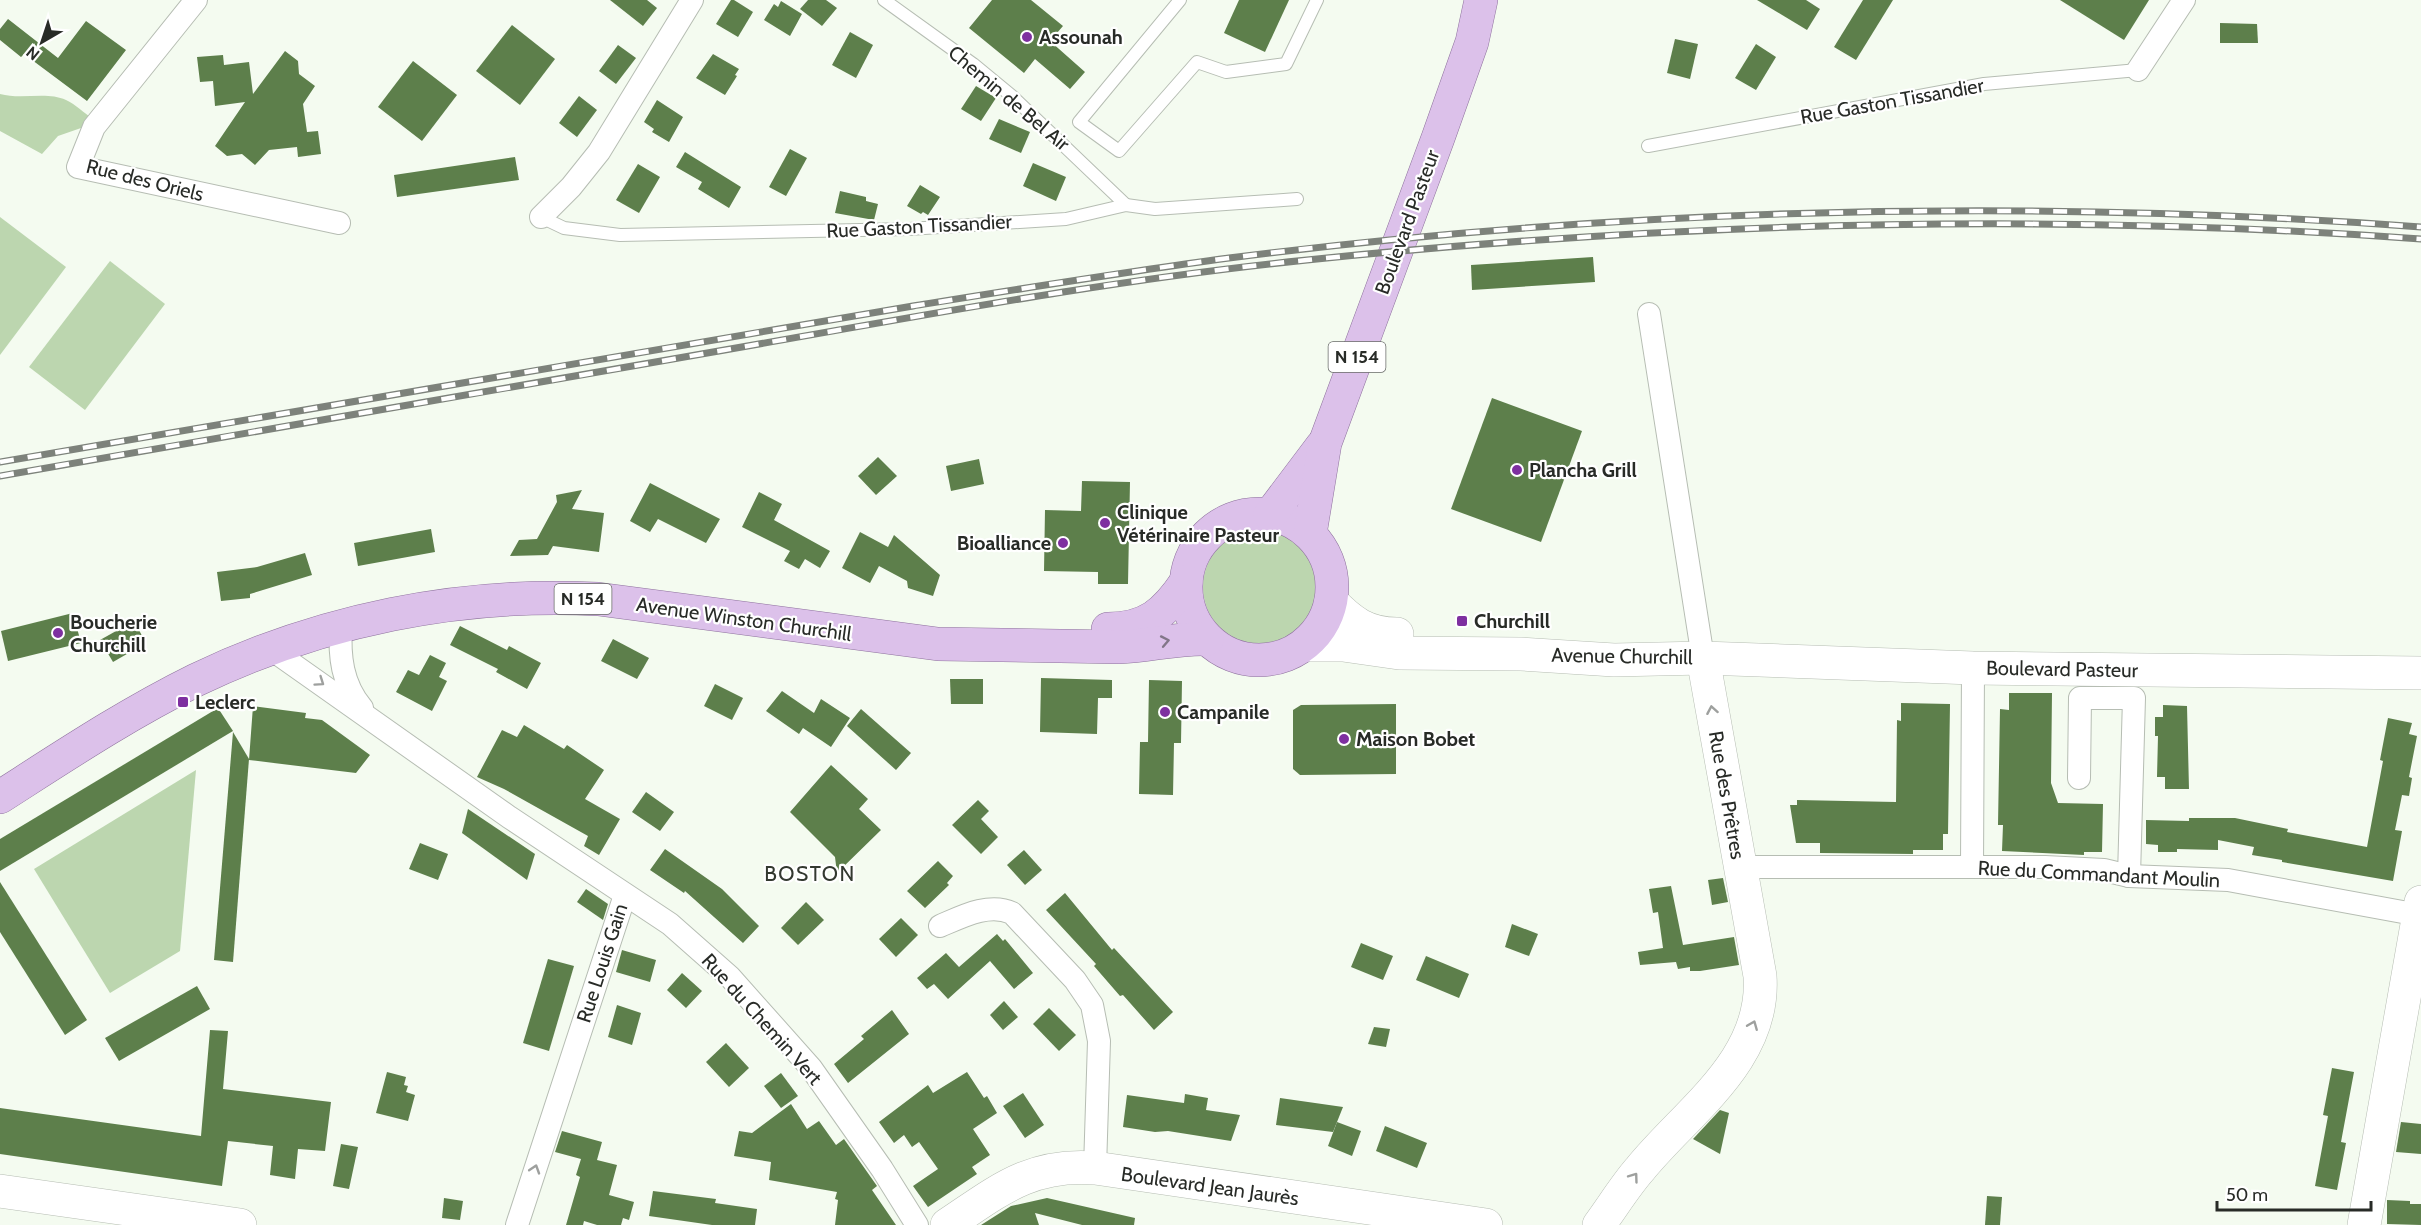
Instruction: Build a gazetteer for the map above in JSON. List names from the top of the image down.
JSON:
{
  "streets": {
    "main road": [
      "Boulevard Pasteur",
      "N 154",
      "Avenue Winston Churchill",
      "Avenue Churchill",
      "Rue des Prêtres",
      "Boulevard Jean Jaurès"
    ],
    "street": [
      "Rue des Oriels",
      "Rue du Commandant Moulin",
      "Rue Louis Gain",
      "Rue du Chemin Vert"
    ],
    "lane": ["Chemin de Bel Air", "Rue Gaston Tissandier"]
  },
  "crossings": [
    ["Chemin de Bel Air", "Rue Gaston Tissandier"],
    ["Boulevard Pasteur", "N 154"],
    ["Boulevard Pasteur", "Avenue Churchill"],
    ["Boulevard Pasteur", "Rue des Prêtres"],
    ["N 154", "Avenue Winston Churchill"],
    ["N 154", "Avenue Churchill"],
    ["Avenue Winston Churchill", "Avenue Churchill"],
    ["Avenue Winston Churchill", "Rue Louis Gain"],
    ["Avenue Churchill", "Rue des Prêtres"],
    ["Rue des Prêtres", "Rue du Commandant Moulin"],
    ["Rue Louis Gain", "Rue du Chemin Vert"]
  ],
  "districts": ["BOSTON"],
  "places": {
    "other": [
      "Assounah",
      "Plancha Grill",
      "Clinique Vétérinaire Pasteur",
      "Bioalliance",
      "Boucherie Churchill",
      "Campanile",
      "Maison Bobet"
    ],
    "transit": ["Churchill", "Leclerc"]
  },
  "scale_bar": "50 m",
  "north": "bottom left"
}
